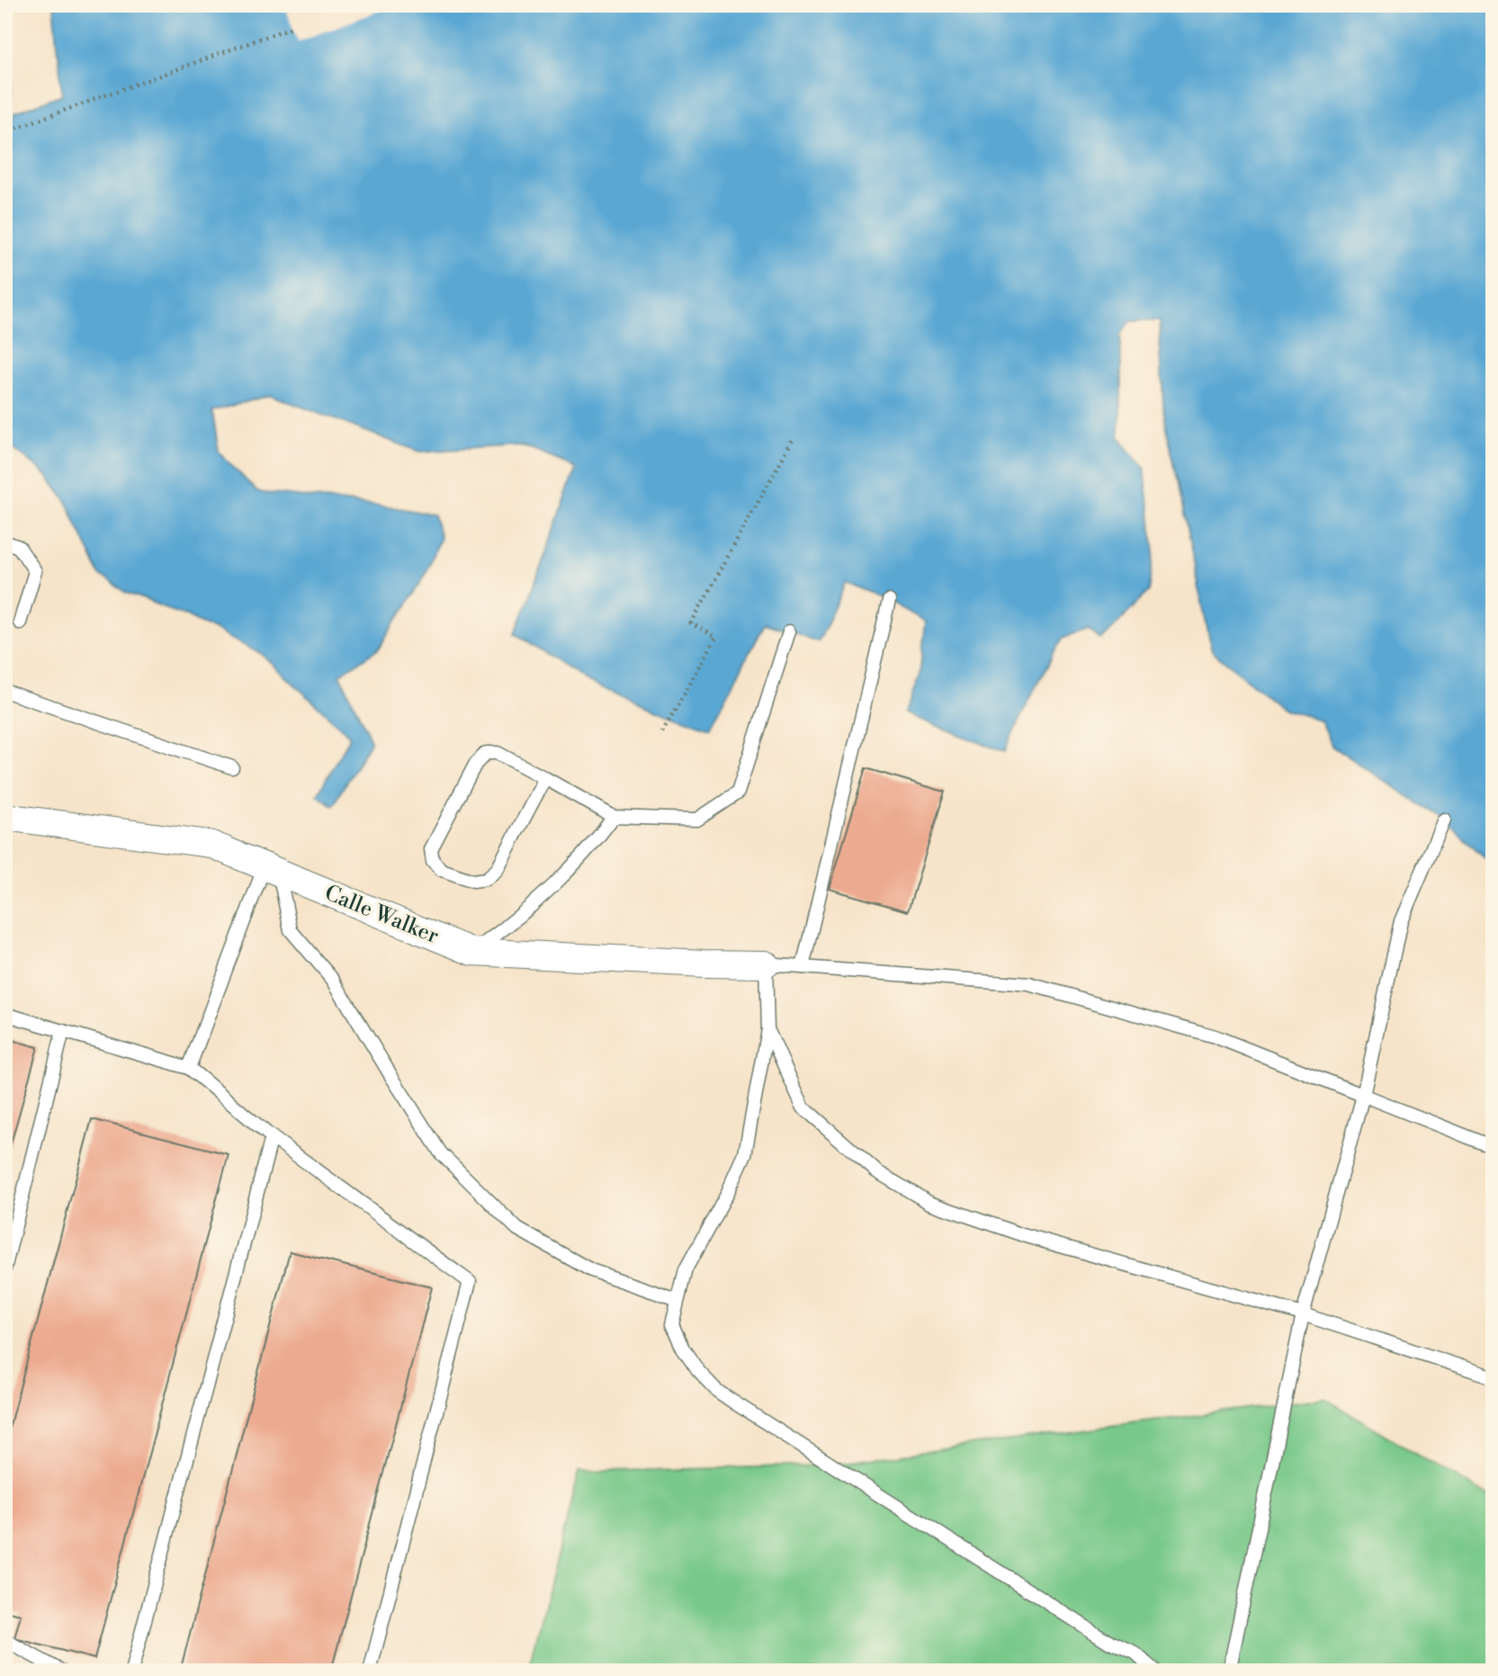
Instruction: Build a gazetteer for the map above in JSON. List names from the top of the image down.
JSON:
{
  "streets": {
    "street": ["Calle Walker"]
  }
}
